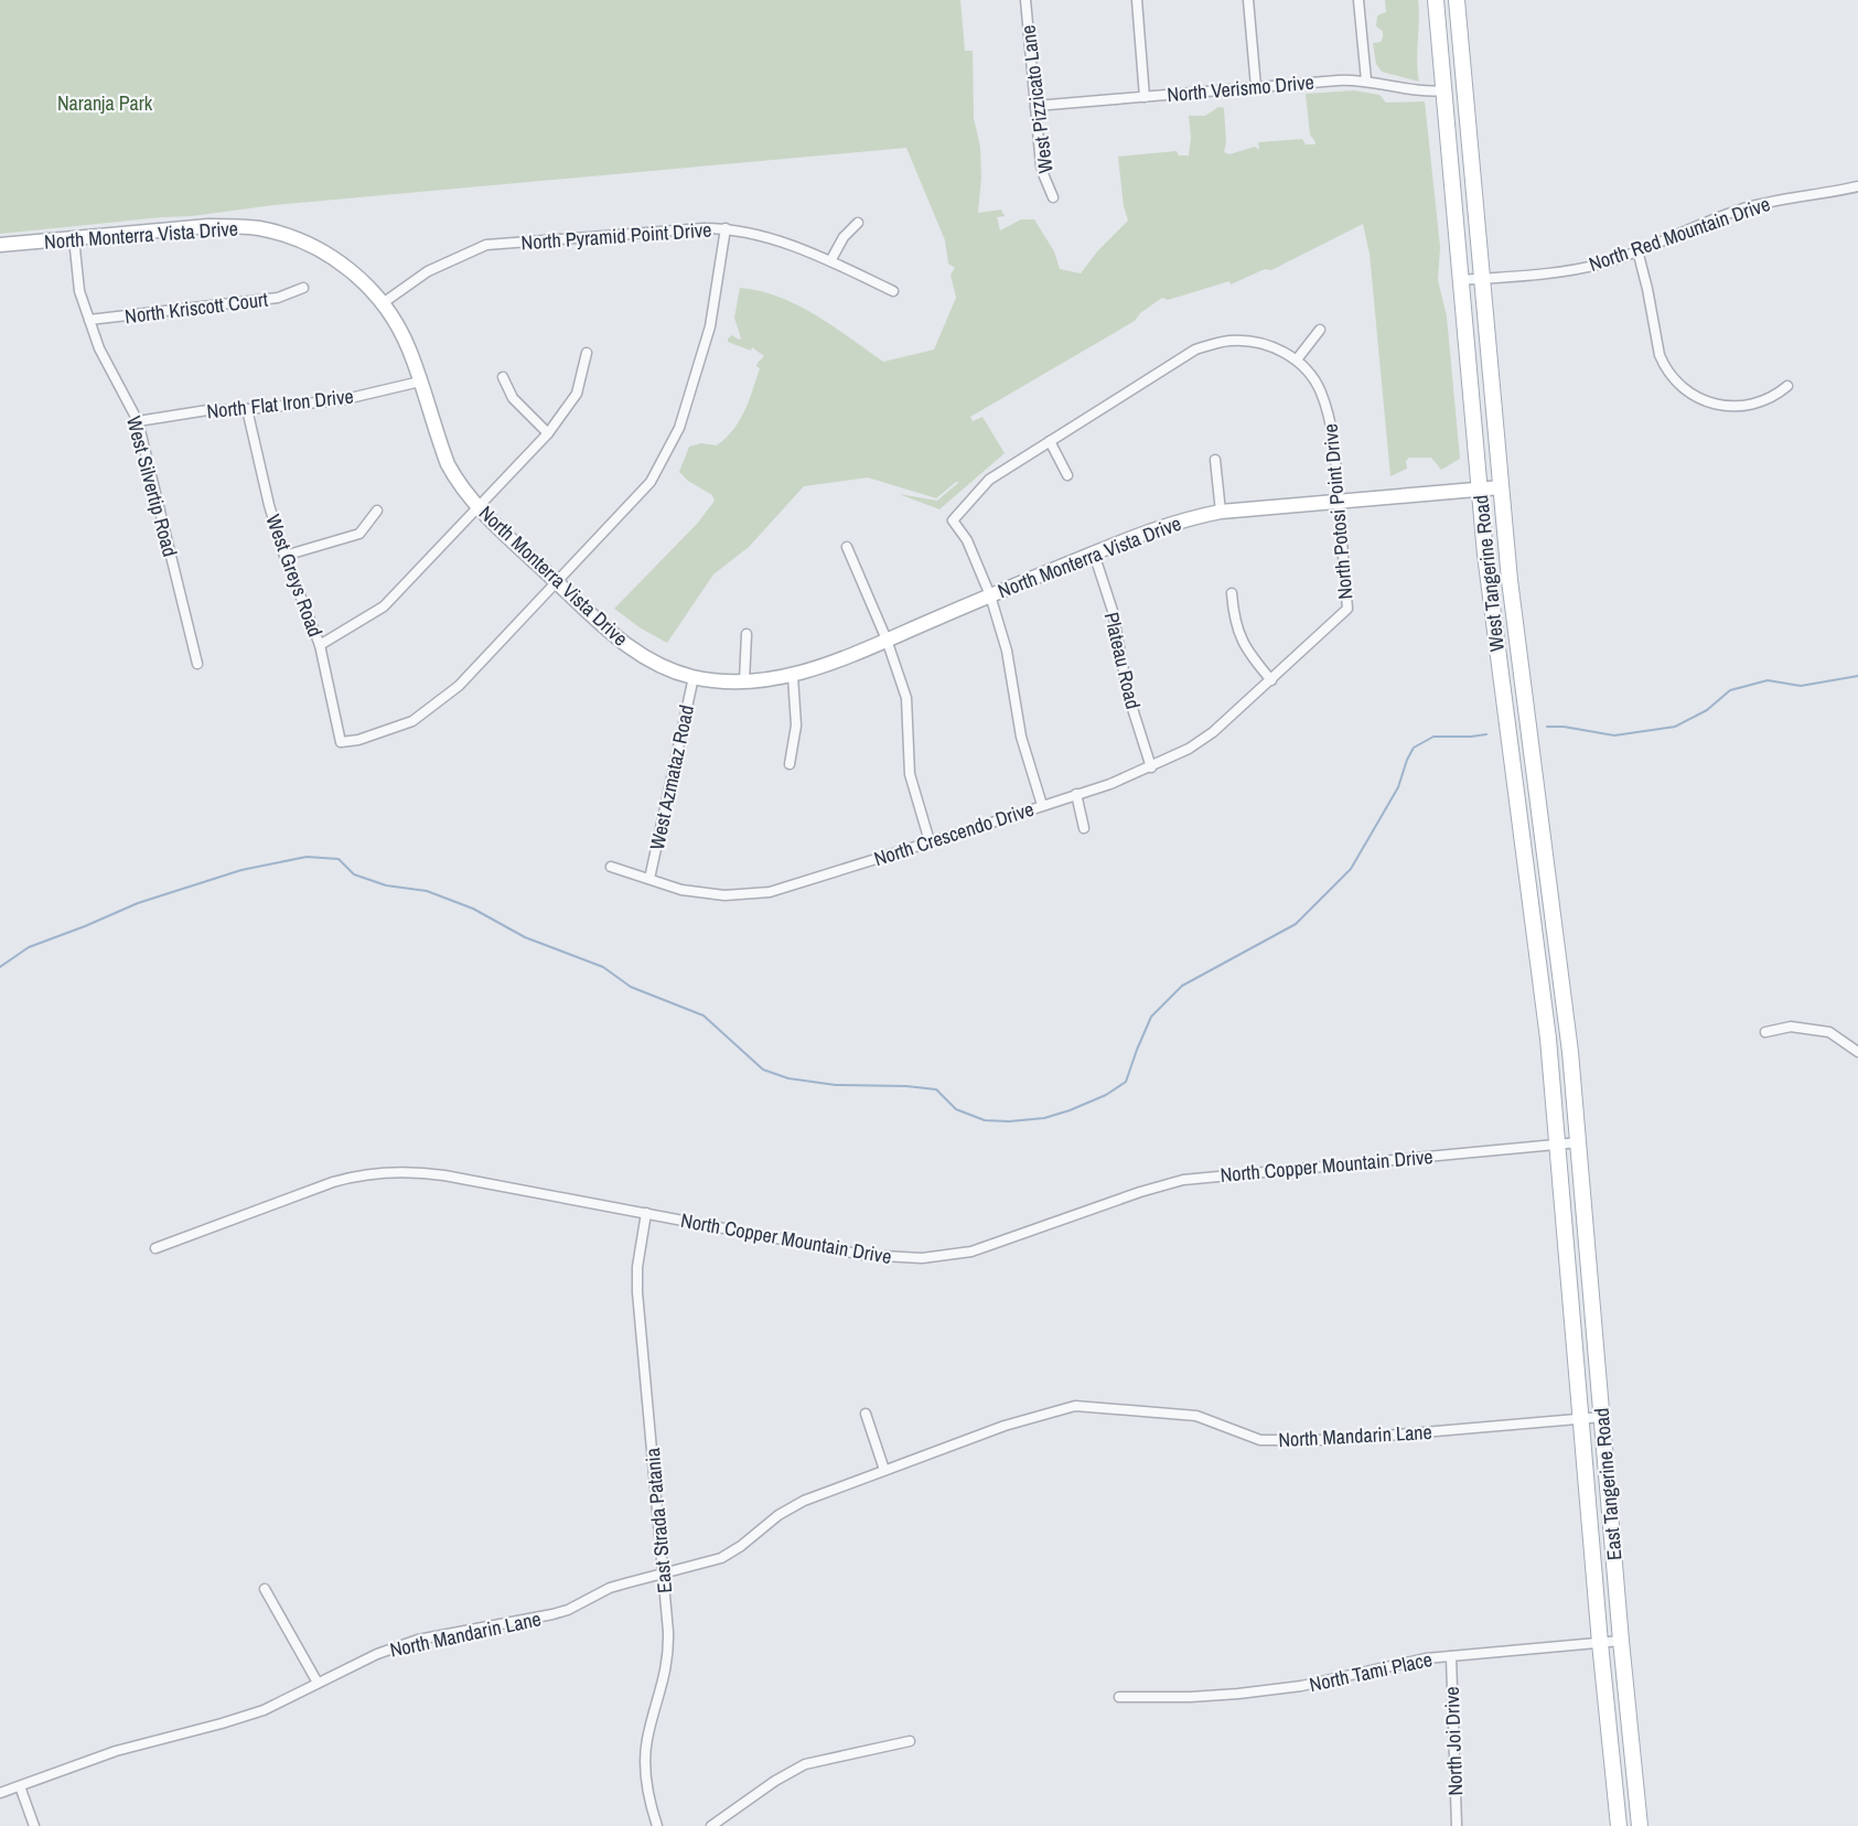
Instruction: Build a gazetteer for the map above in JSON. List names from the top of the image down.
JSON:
{
  "streets": {
    "main road": ["West Tangerine Road", "East Tangerine Road"],
    "street": [
      "North Verismo Drive",
      "West Pizzicato Lane",
      "North Red Mountain Drive",
      "North Monterra Vista Drive",
      "North Pyramid Point Drive",
      "North Kriscott Court",
      "North Flat Iron Drive",
      "West Silvertip Road",
      "North Potosi Point Drive",
      "West Greys Road",
      "Plateau Road",
      "West Azmataz Road",
      "North Crescendo Drive",
      "North Copper Mountain Drive",
      "North Mandarin Lane",
      "East Strada Patania",
      "North Tami Place",
      "North Joi Drive"
    ]
  },
  "crossings": [
    ["North Verismo Drive", "West Pizzicato Lane"],
    ["North Verismo Drive", "West Tangerine Road"],
    ["North Red Mountain Drive", "West Tangerine Road"],
    ["North Monterra Vista Drive", "North Pyramid Point Drive"],
    ["North Monterra Vista Drive", "North Flat Iron Drive"],
    ["North Monterra Vista Drive", "West Silvertip Road"],
    ["North Monterra Vista Drive", "North Potosi Point Drive"],
    ["North Monterra Vista Drive", "West Tangerine Road"],
    ["North Monterra Vista Drive", "West Greys Road"],
    ["North Monterra Vista Drive", "Plateau Road"],
    ["North Monterra Vista Drive", "West Azmataz Road"],
    ["North Kriscott Court", "West Silvertip Road"],
    ["North Flat Iron Drive", "West Silvertip Road"],
    ["North Flat Iron Drive", "West Greys Road"],
    ["North Potosi Point Drive", "North Crescendo Drive"],
    ["West Tangerine Road", "North Copper Mountain Drive"],
    ["West Tangerine Road", "East Tangerine Road"],
    ["Plateau Road", "North Crescendo Drive"],
    ["West Azmataz Road", "North Crescendo Drive"],
    ["North Copper Mountain Drive", "East Tangerine Road"],
    ["North Copper Mountain Drive", "East Strada Patania"],
    ["North Mandarin Lane", "East Tangerine Road"],
    ["North Mandarin Lane", "East Strada Patania"],
    ["East Tangerine Road", "North Tami Place"],
    ["North Tami Place", "North Joi Drive"]
  ],
  "parks": ["Naranja Park"]
}
